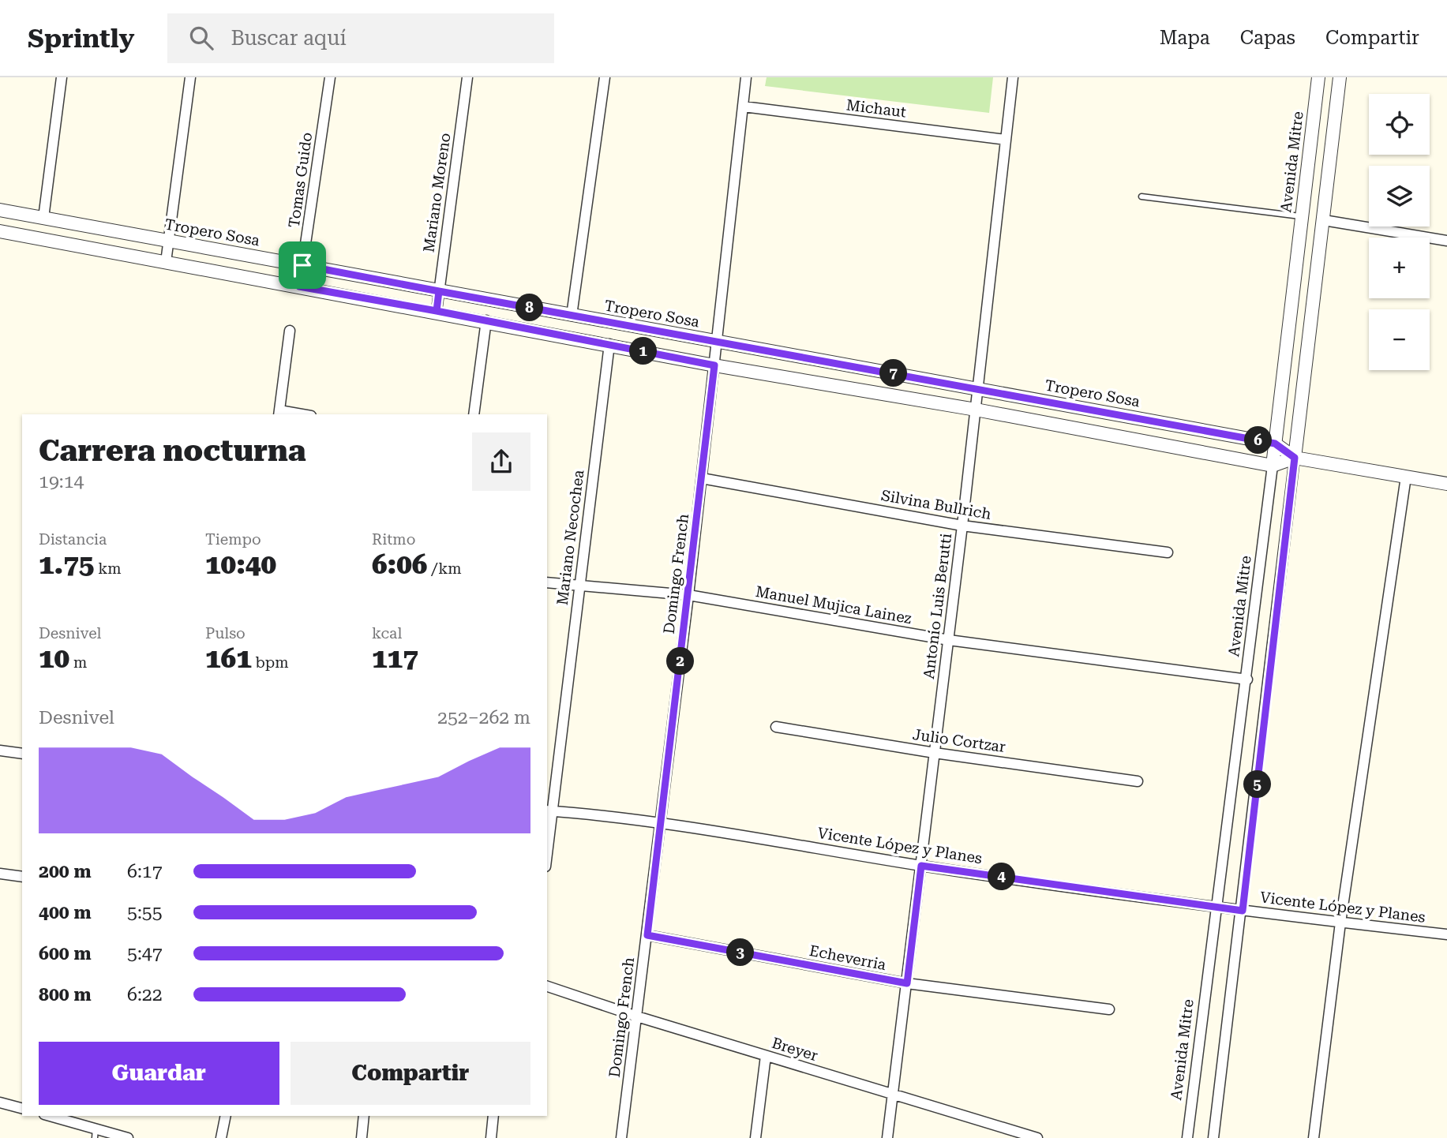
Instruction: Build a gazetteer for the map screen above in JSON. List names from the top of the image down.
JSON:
{
  "streets": {
    "street": [
      "Michaut",
      "Avenida Mitre",
      "Tomas Guido",
      "Mariano Moreno",
      "Tropero Sosa",
      "Silvina Bullrich",
      "Mariano Necochea",
      "Domingo French",
      "Manuel Mujica Lainez",
      "Antonio Luis Berutti",
      "Julio Cortzar",
      "Vicente López y Planes",
      "Echeverria",
      "Breyer"
    ]
  },
  "crossings": [
    ["Michaut", "Domingo French"],
    ["Michaut", "Antonio Luis Berutti"],
    ["Avenida Mitre", "Tropero Sosa"],
    ["Avenida Mitre", "Manuel Mujica Lainez"],
    ["Avenida Mitre", "Vicente López y Planes"],
    ["Tomas Guido", "Tropero Sosa"],
    ["Mariano Moreno", "Tropero Sosa"],
    ["Tropero Sosa", "Domingo French"],
    ["Tropero Sosa", "Antonio Luis Berutti"],
    ["Silvina Bullrich", "Domingo French"],
    ["Silvina Bullrich", "Antonio Luis Berutti"],
    ["Mariano Necochea", "Manuel Mujica Lainez"],
    ["Mariano Necochea", "Vicente López y Planes"],
    ["Domingo French", "Manuel Mujica Lainez"],
    ["Domingo French", "Vicente López y Planes"],
    ["Domingo French", "Echeverria"],
    ["Domingo French", "Breyer"],
    ["Manuel Mujica Lainez", "Antonio Luis Berutti"],
    ["Antonio Luis Berutti", "Julio Cortzar"],
    ["Antonio Luis Berutti", "Vicente López y Planes"],
    ["Antonio Luis Berutti", "Echeverria"],
    ["Antonio Luis Berutti", "Breyer"]
  ],
  "page": {
    "header": "Sprintly",
    "search": "Buscar aquí",
    "nav": ["Mapa", "Capas", "Compartir"],
    "map_buttons": ["+", "−"],
    "pins": [
      "8",
      "1",
      "7",
      "6",
      "2",
      "5",
      "4",
      "3"
    ],
    "heading": ["Carrera nocturna", "19:14"],
    "stats": [
      ["Distancia", "1.75 km"],
      ["Tiempo", "10:40"],
      ["Ritmo", "6:06 /km"],
      ["Desnivel", "10 m"],
      ["Pulso", "161 bpm"],
      ["kcal", "117"]
    ],
    "chart": ["Desnivel", "252–262 m"],
    "list": [
      {
        "name": "200 m",
        "note": "6:17"
      },
      {
        "name": "400 m",
        "note": "5:55"
      },
      {
        "name": "600 m",
        "note": "5:47"
      },
      {
        "name": "800 m",
        "note": "6:22"
      }
    ],
    "buttons": ["Guardar", "Compartir"]
  }
}
